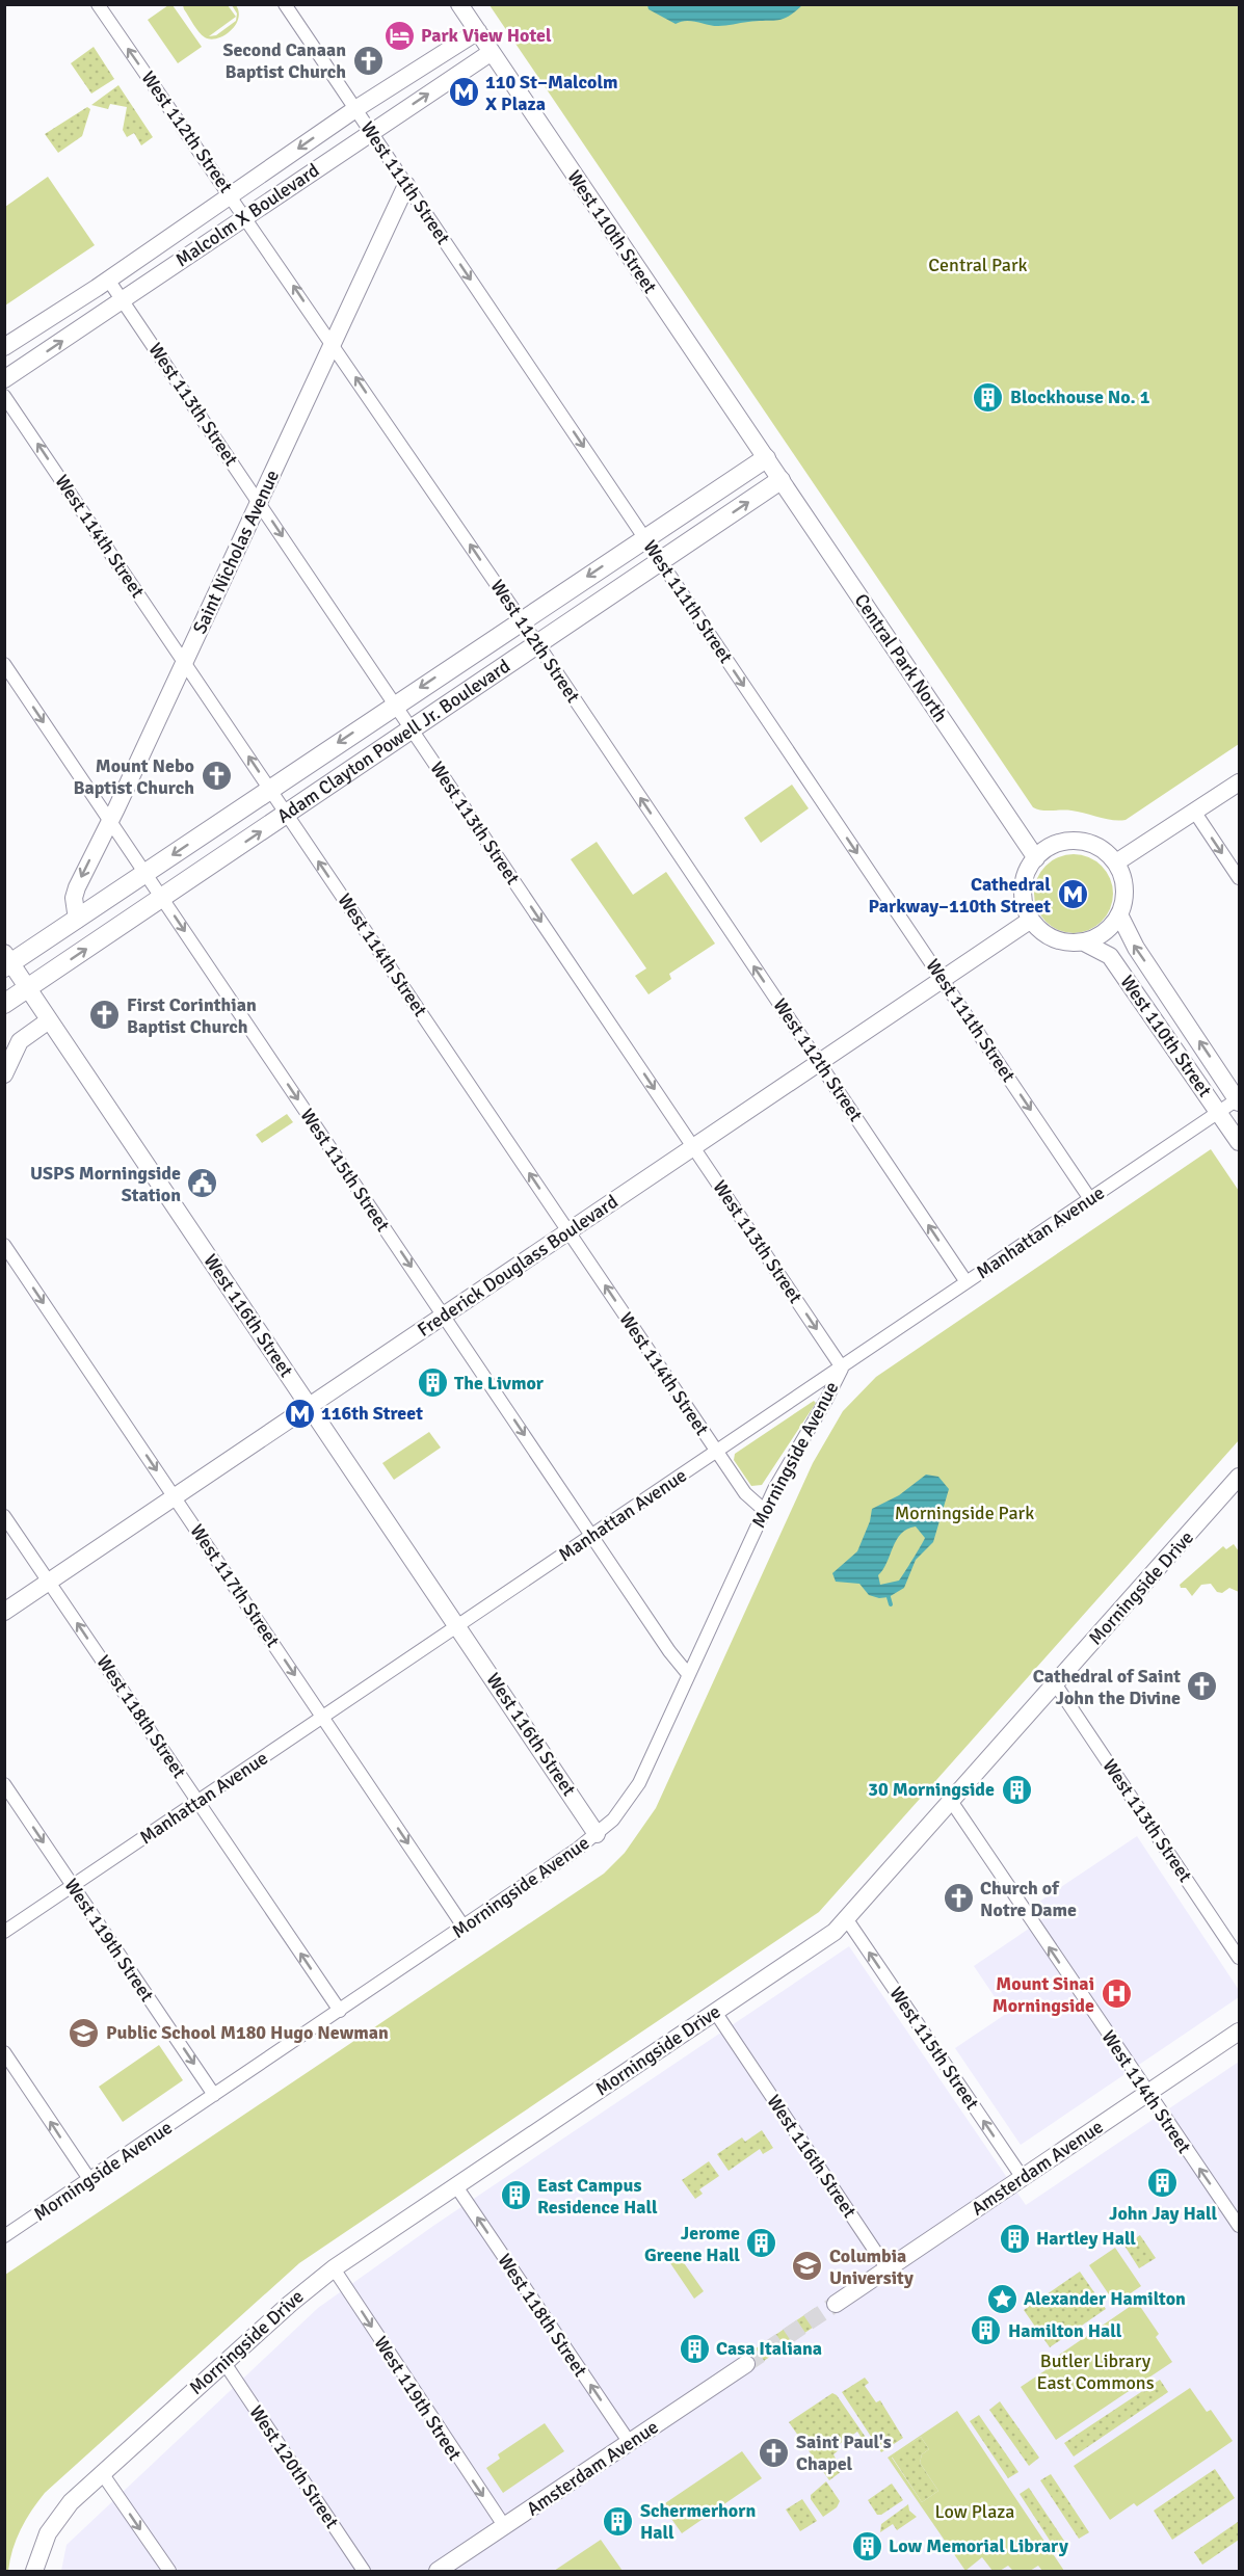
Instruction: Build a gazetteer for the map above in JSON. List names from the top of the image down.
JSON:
{
  "streets": {
    "main road": [
      "Malcolm X Boulevard",
      "West 110th Street",
      "Saint Nicholas Avenue",
      "Central Park North",
      "Adam Clayton Powell Jr. Boulevard",
      "Frederick Douglass Boulevard",
      "West 116th Street",
      "Morningside Drive",
      "Amsterdam Avenue"
    ],
    "street": [
      "West 112th Street",
      "West 111th Street",
      "West 113th Street",
      "West 114th Street",
      "West 115th Street",
      "Manhattan Avenue",
      "Morningside Avenue",
      "West 117th Street",
      "West 118th Street",
      "West 119th Street",
      "West 120th Street"
    ]
  },
  "crossings": [
    ["West 112th Street", "Malcolm X Boulevard"],
    ["West 112th Street", "Saint Nicholas Avenue"],
    ["West 112th Street", "Adam Clayton Powell Jr. Boulevard"],
    ["West 112th Street", "Manhattan Avenue"],
    ["West 112th Street", "Frederick Douglass Boulevard"],
    ["West 111th Street", "Malcolm X Boulevard"],
    ["West 111th Street", "Saint Nicholas Avenue"],
    ["West 111th Street", "Adam Clayton Powell Jr. Boulevard"],
    ["West 111th Street", "Manhattan Avenue"],
    ["West 111th Street", "Frederick Douglass Boulevard"],
    ["Malcolm X Boulevard", "West 110th Street"],
    ["Malcolm X Boulevard", "West 113th Street"],
    ["West 110th Street", "Central Park North"],
    ["West 110th Street", "Adam Clayton Powell Jr. Boulevard"],
    ["West 110th Street", "Manhattan Avenue"],
    ["West 110th Street", "Frederick Douglass Boulevard"],
    ["West 113th Street", "Saint Nicholas Avenue"],
    ["West 113th Street", "Adam Clayton Powell Jr. Boulevard"],
    ["West 113th Street", "Manhattan Avenue"],
    ["West 113th Street", "Frederick Douglass Boulevard"],
    ["West 113th Street", "Morningside Avenue"],
    ["West 113th Street", "Morningside Drive"],
    ["West 114th Street", "Saint Nicholas Avenue"],
    ["West 114th Street", "Adam Clayton Powell Jr. Boulevard"],
    ["West 114th Street", "Manhattan Avenue"],
    ["West 114th Street", "Frederick Douglass Boulevard"],
    ["West 114th Street", "Morningside Avenue"],
    ["West 114th Street", "Morningside Drive"],
    ["West 114th Street", "Amsterdam Avenue"],
    ["Saint Nicholas Avenue", "Adam Clayton Powell Jr. Boulevard"],
    ["Saint Nicholas Avenue", "West 115th Street"],
    ["Central Park North", "Adam Clayton Powell Jr. Boulevard"],
    ["Central Park North", "Frederick Douglass Boulevard"],
    ["Adam Clayton Powell Jr. Boulevard", "West 115th Street"],
    ["Adam Clayton Powell Jr. Boulevard", "West 116th Street"],
    ["West 115th Street", "Manhattan Avenue"],
    ["West 115th Street", "Frederick Douglass Boulevard"],
    ["West 115th Street", "Morningside Avenue"],
    ["West 115th Street", "Morningside Drive"],
    ["West 115th Street", "Amsterdam Avenue"],
    ["Manhattan Avenue", "West 116th Street"],
    ["Manhattan Avenue", "Morningside Avenue"],
    ["Manhattan Avenue", "West 117th Street"],
    ["Manhattan Avenue", "West 118th Street"],
    ["Manhattan Avenue", "West 119th Street"],
    ["Frederick Douglass Boulevard", "West 116th Street"],
    ["Frederick Douglass Boulevard", "West 117th Street"],
    ["Frederick Douglass Boulevard", "West 118th Street"],
    ["West 116th Street", "Morningside Avenue"],
    ["West 116th Street", "Morningside Drive"],
    ["West 116th Street", "Amsterdam Avenue"],
    ["Morningside Avenue", "West 117th Street"],
    ["Morningside Avenue", "West 118th Street"],
    ["Morningside Avenue", "West 119th Street"],
    ["Morningside Drive", "West 118th Street"],
    ["Morningside Drive", "West 119th Street"],
    ["Morningside Drive", "West 120th Street"],
    ["West 118th Street", "Amsterdam Avenue"],
    ["West 119th Street", "Amsterdam Avenue"]
  ],
  "one_way": [
    "West 112th Street",
    "West 111th Street",
    "West 113th Street",
    "West 114th Street",
    "West 117th Street",
    "West 118th Street",
    "West 119th Street"
  ],
  "parks": [
    "Central Park",
    "Morningside Park",
    "Butler Library East Commons",
    "Low Plaza"
  ],
  "places": {
    "hotel": ["Park View Hotel"],
    "church": [
      "Second Canaan Baptist Church",
      "Mount Nebo Baptist Church",
      "First Corinthian Baptist Church",
      "Cathedral of Saint John the Divine",
      "Church of Notre Dame",
      "Saint Paul's Chapel"
    ],
    "metro station": ["110 St–Malcolm X Plaza", "Cathedral Parkway–110th Street", "116th Street"],
    "building": [
      "Blockhouse No. 1",
      "The Livmor",
      "30 Morningside",
      "John Jay Hall",
      "East Campus Residence Hall",
      "Hartley Hall",
      "Jerome Greene Hall",
      "Hamilton Hall",
      "Casa Italiana",
      "Schermerhorn Hall",
      "Low Memorial Library"
    ],
    "public building": ["USPS Morningside Station"],
    "hospital": ["Mount Sinai Morningside"],
    "school or university": ["Public School M180 Hugo Newman", "Columbia University"],
    "place": ["Alexander Hamilton"]
  }
}
